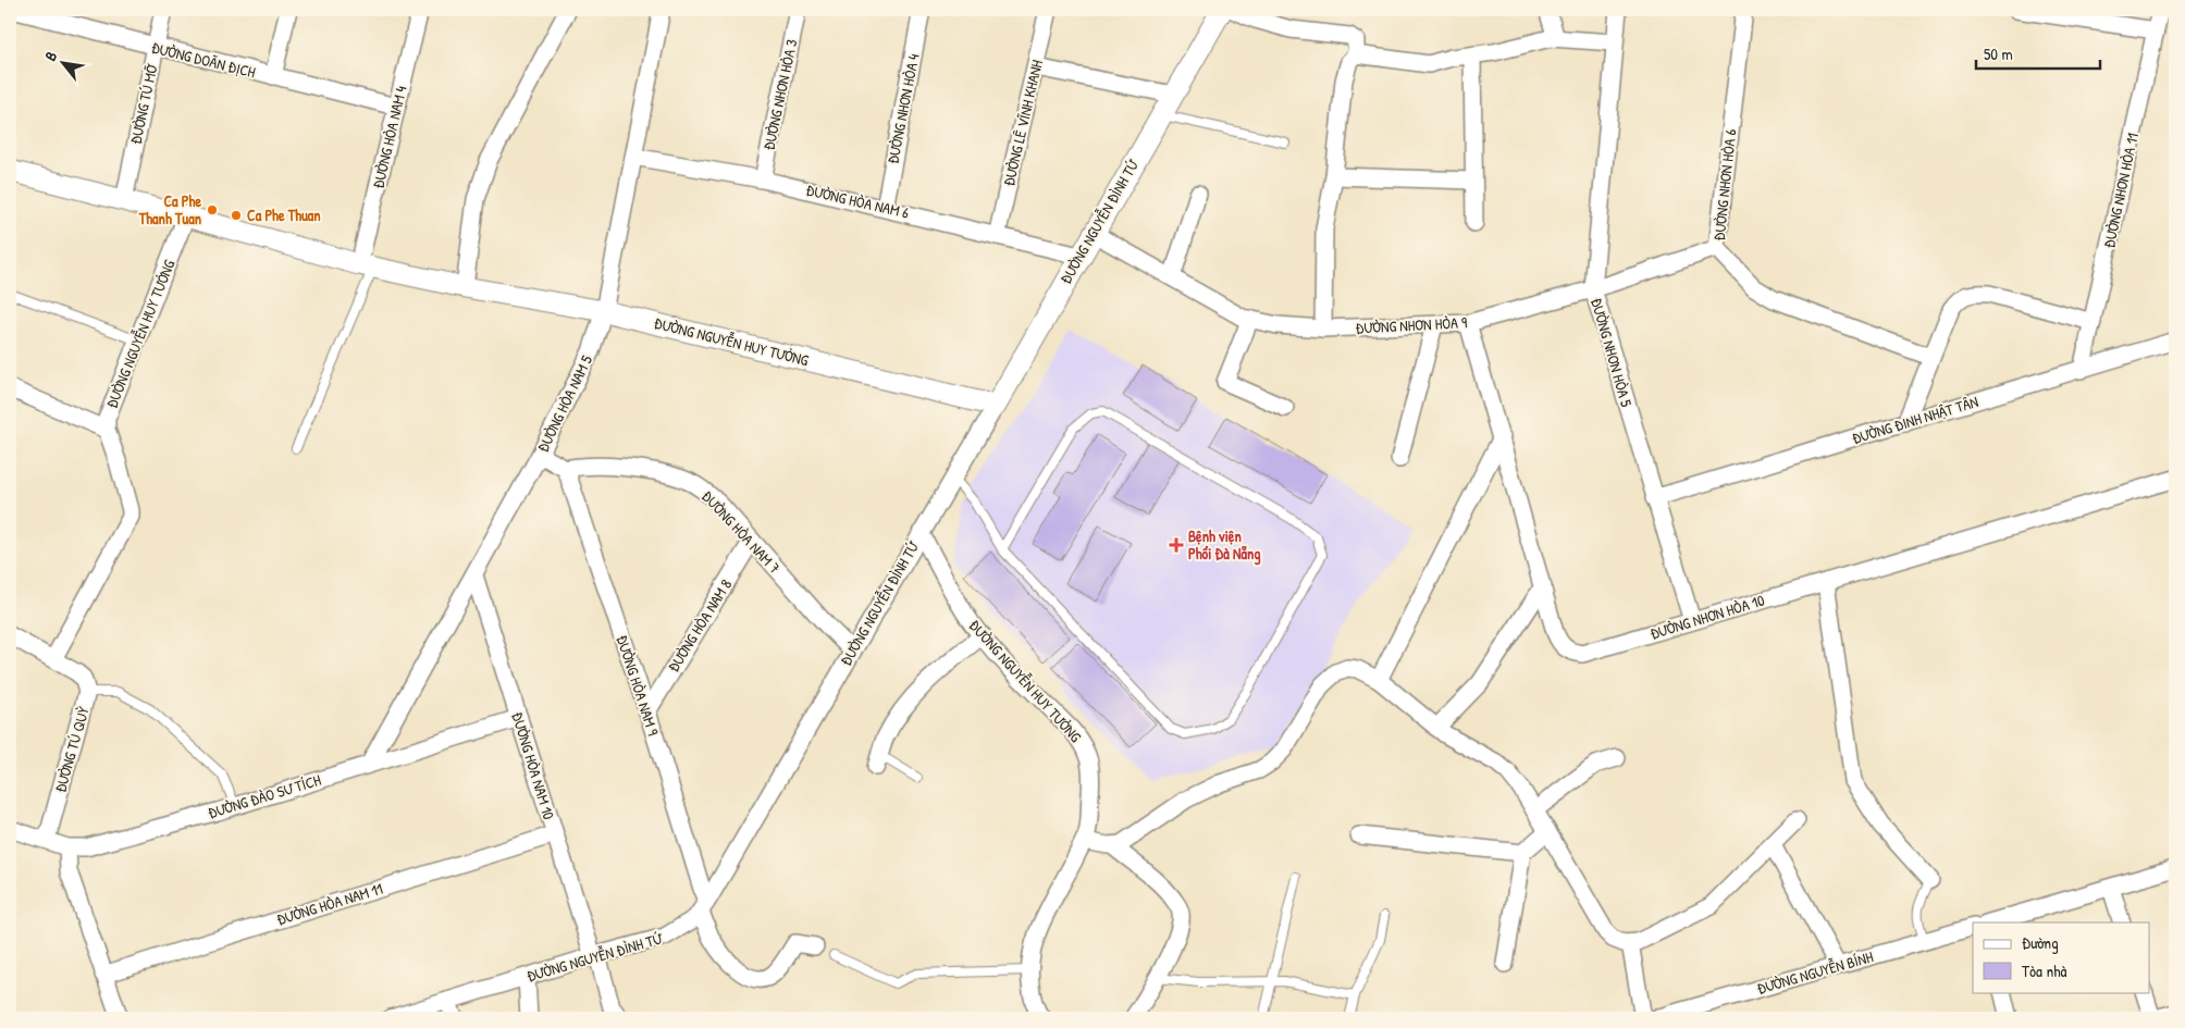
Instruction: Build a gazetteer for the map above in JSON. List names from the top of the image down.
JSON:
{
  "streets": {
    "street": [
      "ĐƯỜNG DOÃN ĐỊCH",
      "ĐƯỜNG NHƠN HÒA 3",
      "ĐƯỜNG TÚ MỠ",
      "ĐƯỜNG NHƠN HÒA 4",
      "ĐƯỜNG LÊ VĨNH KHANH",
      "ĐƯỜNG HÒA NAM 4",
      "ĐƯỜNG NHƠN HÒA 6",
      "ĐƯỜNG NHƠN HÒA 11",
      "ĐƯỜNG HÒA NAM 6",
      "ĐƯỜNG NGUYỄN ĐÌNH TỨ",
      "ĐƯỜNG NHƠN HÒA 9",
      "ĐƯỜNG NGUYỄN HUY TƯỞNG",
      "ĐƯỜNG NHƠN HÒA 5",
      "ĐƯỜNG HÒA NAM 5",
      "ĐƯỜNG ĐINH NHẬT TÂN",
      "ĐƯỜNG HÒA NAM 7",
      "ĐƯỜNG NHƠN HÒA 10",
      "ĐƯỜNG HÒA NAM 8",
      "ĐƯỜNG HÒA NAM 9",
      "ĐƯỜNG TÚ QUỲ",
      "ĐƯỜNG HÒA NAM 10",
      "ĐƯỜNG ĐÀO SƯ TÍCH",
      "ĐƯỜNG HÒA NAM 11",
      "ĐƯỜNG NGUYỄN BÍNH"
    ]
  },
  "crossings": [
    ["ĐƯỜNG DOÃN ĐỊCH", "ĐƯỜNG TÚ MỠ"],
    ["ĐƯỜNG DOÃN ĐỊCH", "ĐƯỜNG HÒA NAM 4"],
    ["ĐƯỜNG NHƠN HÒA 3", "ĐƯỜNG HÒA NAM 6"],
    ["ĐƯỜNG TÚ MỠ", "ĐƯỜNG NGUYỄN HUY TƯỞNG"],
    ["ĐƯỜNG NHƠN HÒA 4", "ĐƯỜNG HÒA NAM 6"],
    ["ĐƯỜNG LÊ VĨNH KHANH", "ĐƯỜNG HÒA NAM 6"],
    ["ĐƯỜNG HÒA NAM 4", "ĐƯỜNG NGUYỄN HUY TƯỞNG"],
    ["ĐƯỜNG NHƠN HÒA 6", "ĐƯỜNG NHƠN HÒA 9"],
    ["ĐƯỜNG NHƠN HÒA 11", "ĐƯỜNG ĐINH NHẬT TÂN"],
    ["ĐƯỜNG HÒA NAM 6", "ĐƯỜNG NGUYỄN ĐÌNH TỨ"],
    ["ĐƯỜNG HÒA NAM 6", "ĐƯỜNG HÒA NAM 5"],
    ["ĐƯỜNG NGUYỄN ĐÌNH TỨ", "ĐƯỜNG NHƠN HÒA 9"],
    ["ĐƯỜNG NGUYỄN ĐÌNH TỨ", "ĐƯỜNG NGUYỄN HUY TƯỞNG"],
    ["ĐƯỜNG NGUYỄN ĐÌNH TỨ", "ĐƯỜNG HÒA NAM 7"],
    ["ĐƯỜNG NGUYỄN ĐÌNH TỨ", "ĐƯỜNG HÒA NAM 9"],
    ["ĐƯỜNG NGUYỄN ĐÌNH TỨ", "ĐƯỜNG HÒA NAM 10"],
    ["ĐƯỜNG NHƠN HÒA 9", "ĐƯỜNG NHƠN HÒA 5"],
    ["ĐƯỜNG NHƠN HÒA 9", "ĐƯỜNG NHƠN HÒA 10"],
    ["ĐƯỜNG NGUYỄN HUY TƯỞNG", "ĐƯỜNG HÒA NAM 5"],
    ["ĐƯỜNG NGUYỄN HUY TƯỞNG", "ĐƯỜNG TÚ QUỲ"],
    ["ĐƯỜNG NHƠN HÒA 5", "ĐƯỜNG ĐINH NHẬT TÂN"],
    ["ĐƯỜNG NHƠN HÒA 5", "ĐƯỜNG NHƠN HÒA 10"],
    ["ĐƯỜNG HÒA NAM 5", "ĐƯỜNG HÒA NAM 10"],
    ["ĐƯỜNG HÒA NAM 5", "ĐƯỜNG ĐÀO SƯ TÍCH"],
    ["ĐƯỜNG HÒA NAM 7", "ĐƯỜNG HÒA NAM 8"],
    ["ĐƯỜNG HÒA NAM 7", "ĐƯỜNG HÒA NAM 9"],
    ["ĐƯỜNG HÒA NAM 8", "ĐƯỜNG HÒA NAM 9"],
    ["ĐƯỜNG TÚ QUỲ", "ĐƯỜNG ĐÀO SƯ TÍCH"],
    ["ĐƯỜNG HÒA NAM 10", "ĐƯỜNG ĐÀO SƯ TÍCH"],
    ["ĐƯỜNG HÒA NAM 10", "ĐƯỜNG HÒA NAM 11"]
  ],
  "places": {
    "other": ["Ca Phe Thanh Tuan", "Ca Phe Thuan"],
    "health": ["Bệnh viện Phổi Đà Nẵng"]
  },
  "legend": ["Đường", "Tòa nhà"],
  "scale_bar": "50 m",
  "north": "top left"
}
